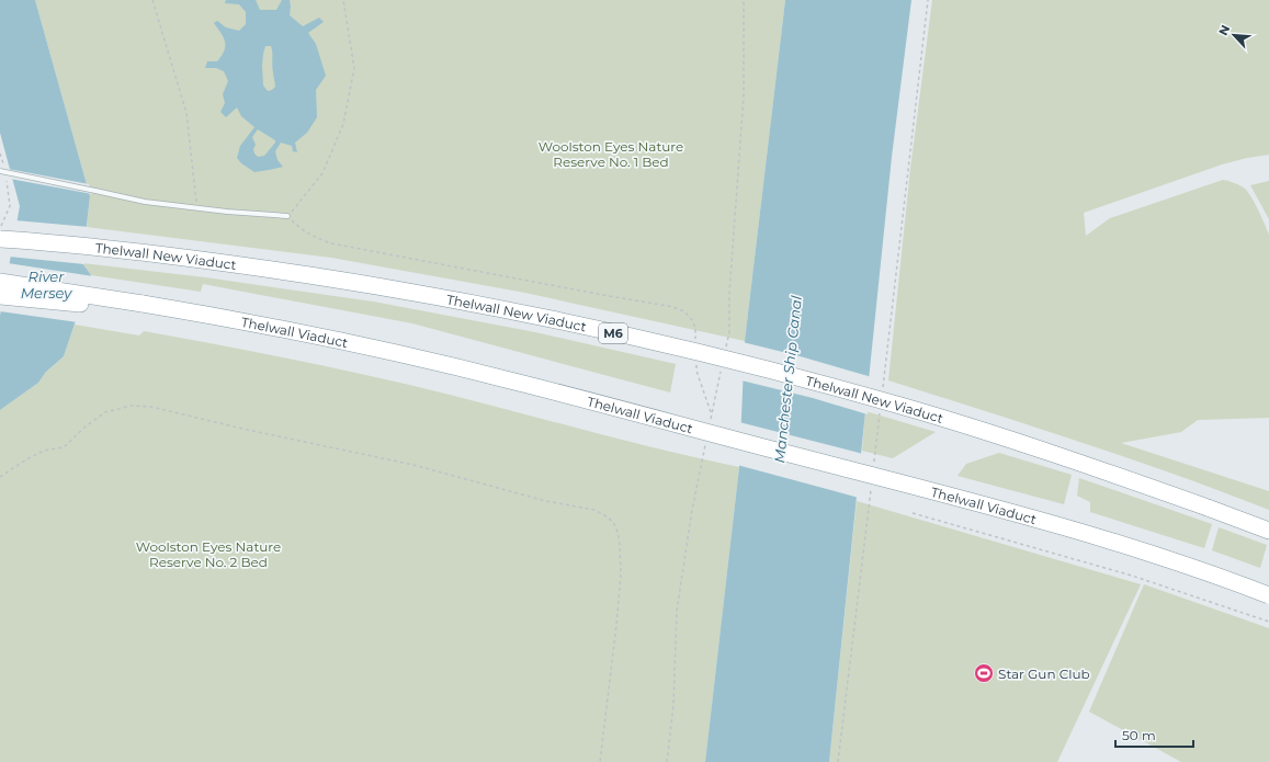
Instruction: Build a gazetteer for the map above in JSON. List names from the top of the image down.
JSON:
{
  "streets": {
    "highway": ["Thelwall New Viaduct", "Thelwall Viaduct", "M6"]
  },
  "water": ["River Mersey", "Manchester Ship Canal"],
  "parks": ["Woolston Eyes Nature Reserve No. 1 Bed", "Woolston Eyes Nature Reserve No. 2 Bed"],
  "places": {
    "sports": ["Star Gun Club"]
  },
  "scale_bar": "50 m",
  "north": "top left"
}
